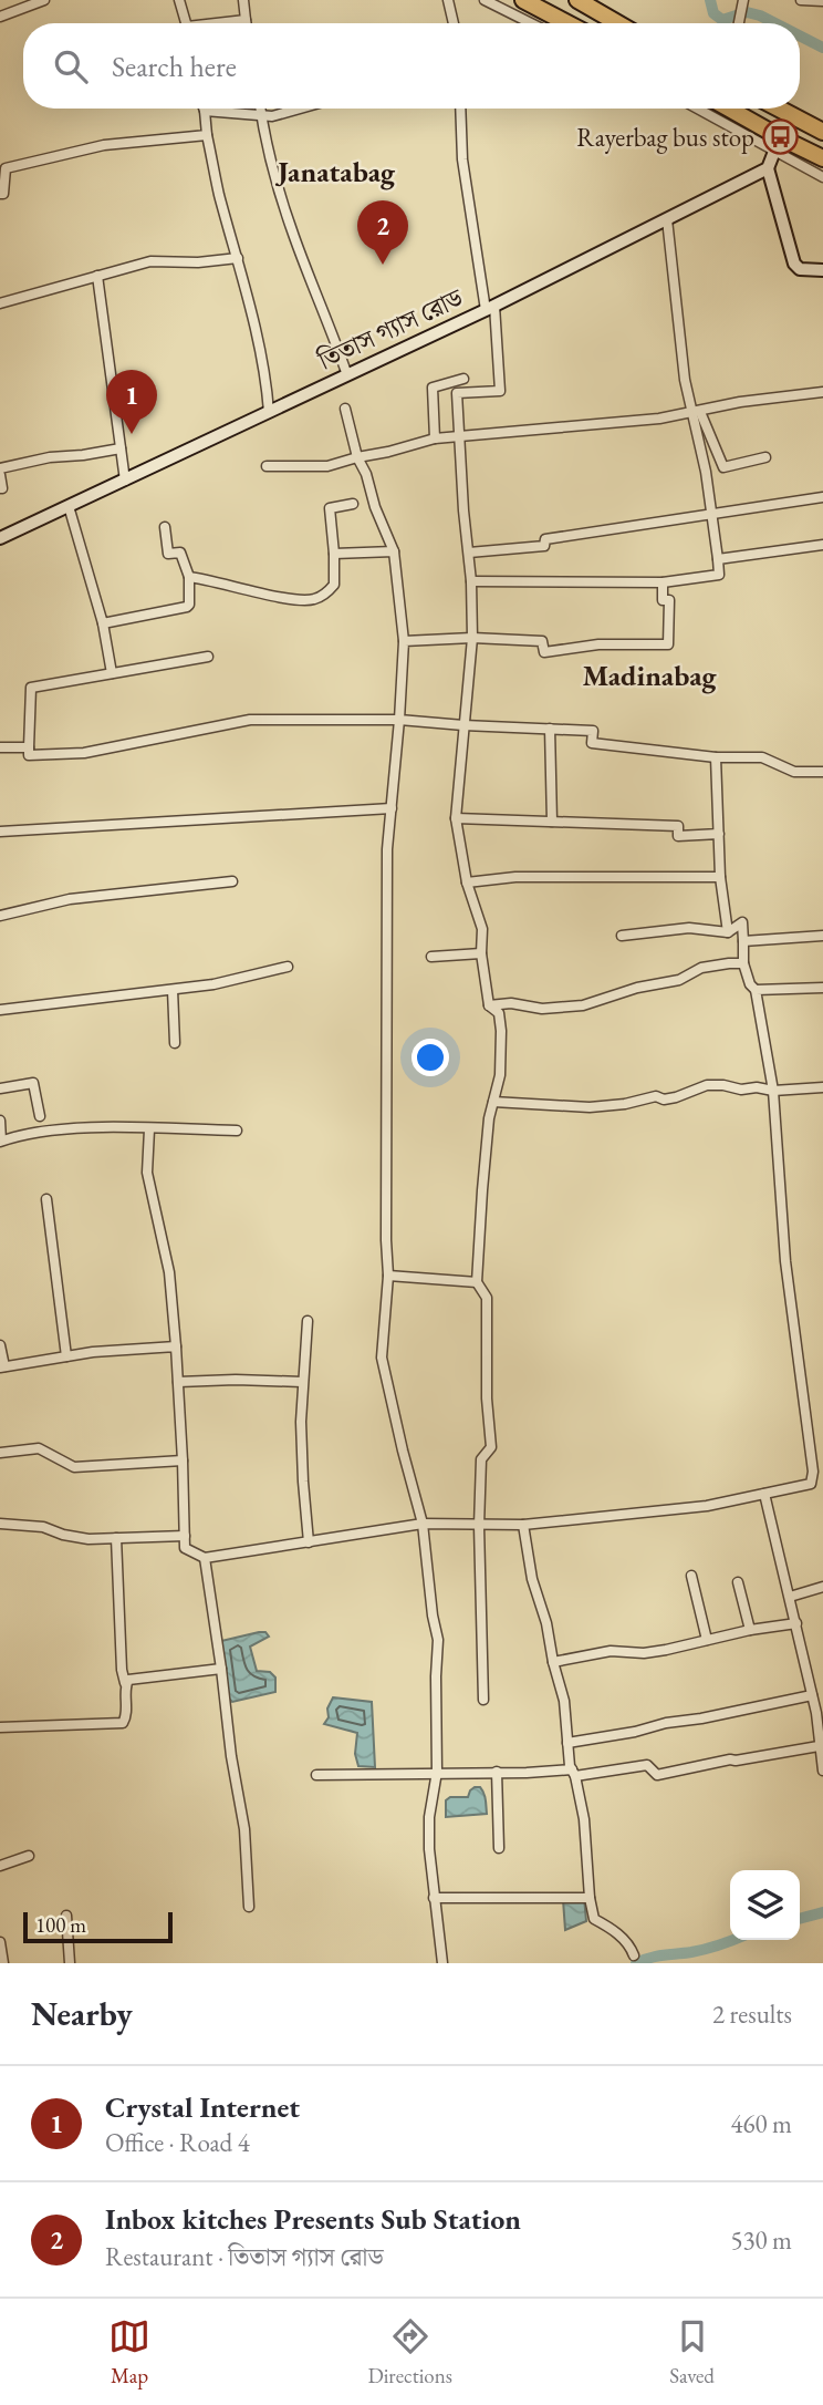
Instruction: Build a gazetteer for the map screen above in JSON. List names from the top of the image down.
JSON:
{
  "streets": {
    "street": ["তিতাস গ্যাস রোড"]
  },
  "districts": ["Janatabag", "Madinabag"],
  "places": {
    "bus stop": ["Rayerbag bus stop"]
  },
  "scale_bar": "100 m",
  "page": {
    "search": "Search here",
    "pins": ["2", "1"],
    "scale": "100 m",
    "heading": ["Nearby", "2 results"],
    "list": [
      {
        "mark": "1",
        "name": "Crystal Internet",
        "note": "Office · Road 4",
        "value": "460 m"
      },
      {
        "mark": "2",
        "name": "Inbox kitches Presents Sub Station",
        "note": "Restaurant · তিতাস গ্যাস রোড",
        "value": "530 m"
      }
    ],
    "nav": ["Map", "Directions", "Saved"]
  }
}
